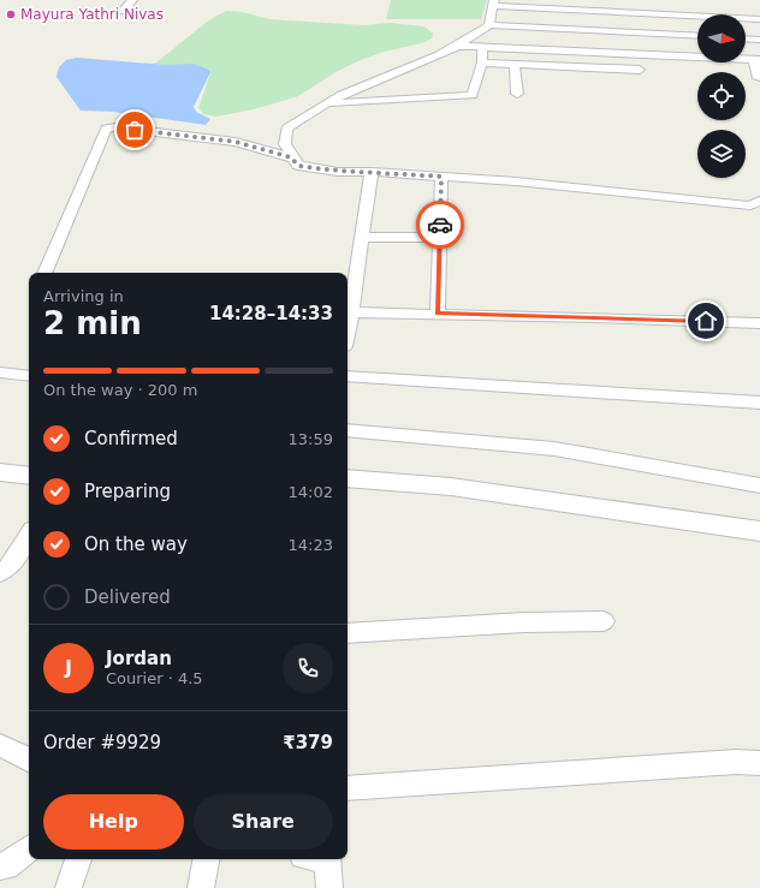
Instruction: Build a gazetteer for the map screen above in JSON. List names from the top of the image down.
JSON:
{
  "places": ["Mayura Yathri Nivas"],
  "north": "right",
  "page": {
    "heading": ["2 min", "Arriving in", "14:28–14:33"],
    "panel": [
      "Jordan",
      "Courier · 4.5",
      "Order #9929",
      "₹379"
    ],
    "bar": "On the way · 200 m",
    "list": [
      ["Confirmed", "13:59"],
      ["Preparing", "14:02"],
      ["On the way", "14:23"],
      "Delivered"
    ],
    "round": "J",
    "buttons": ["Help", "Share"]
  }
}
